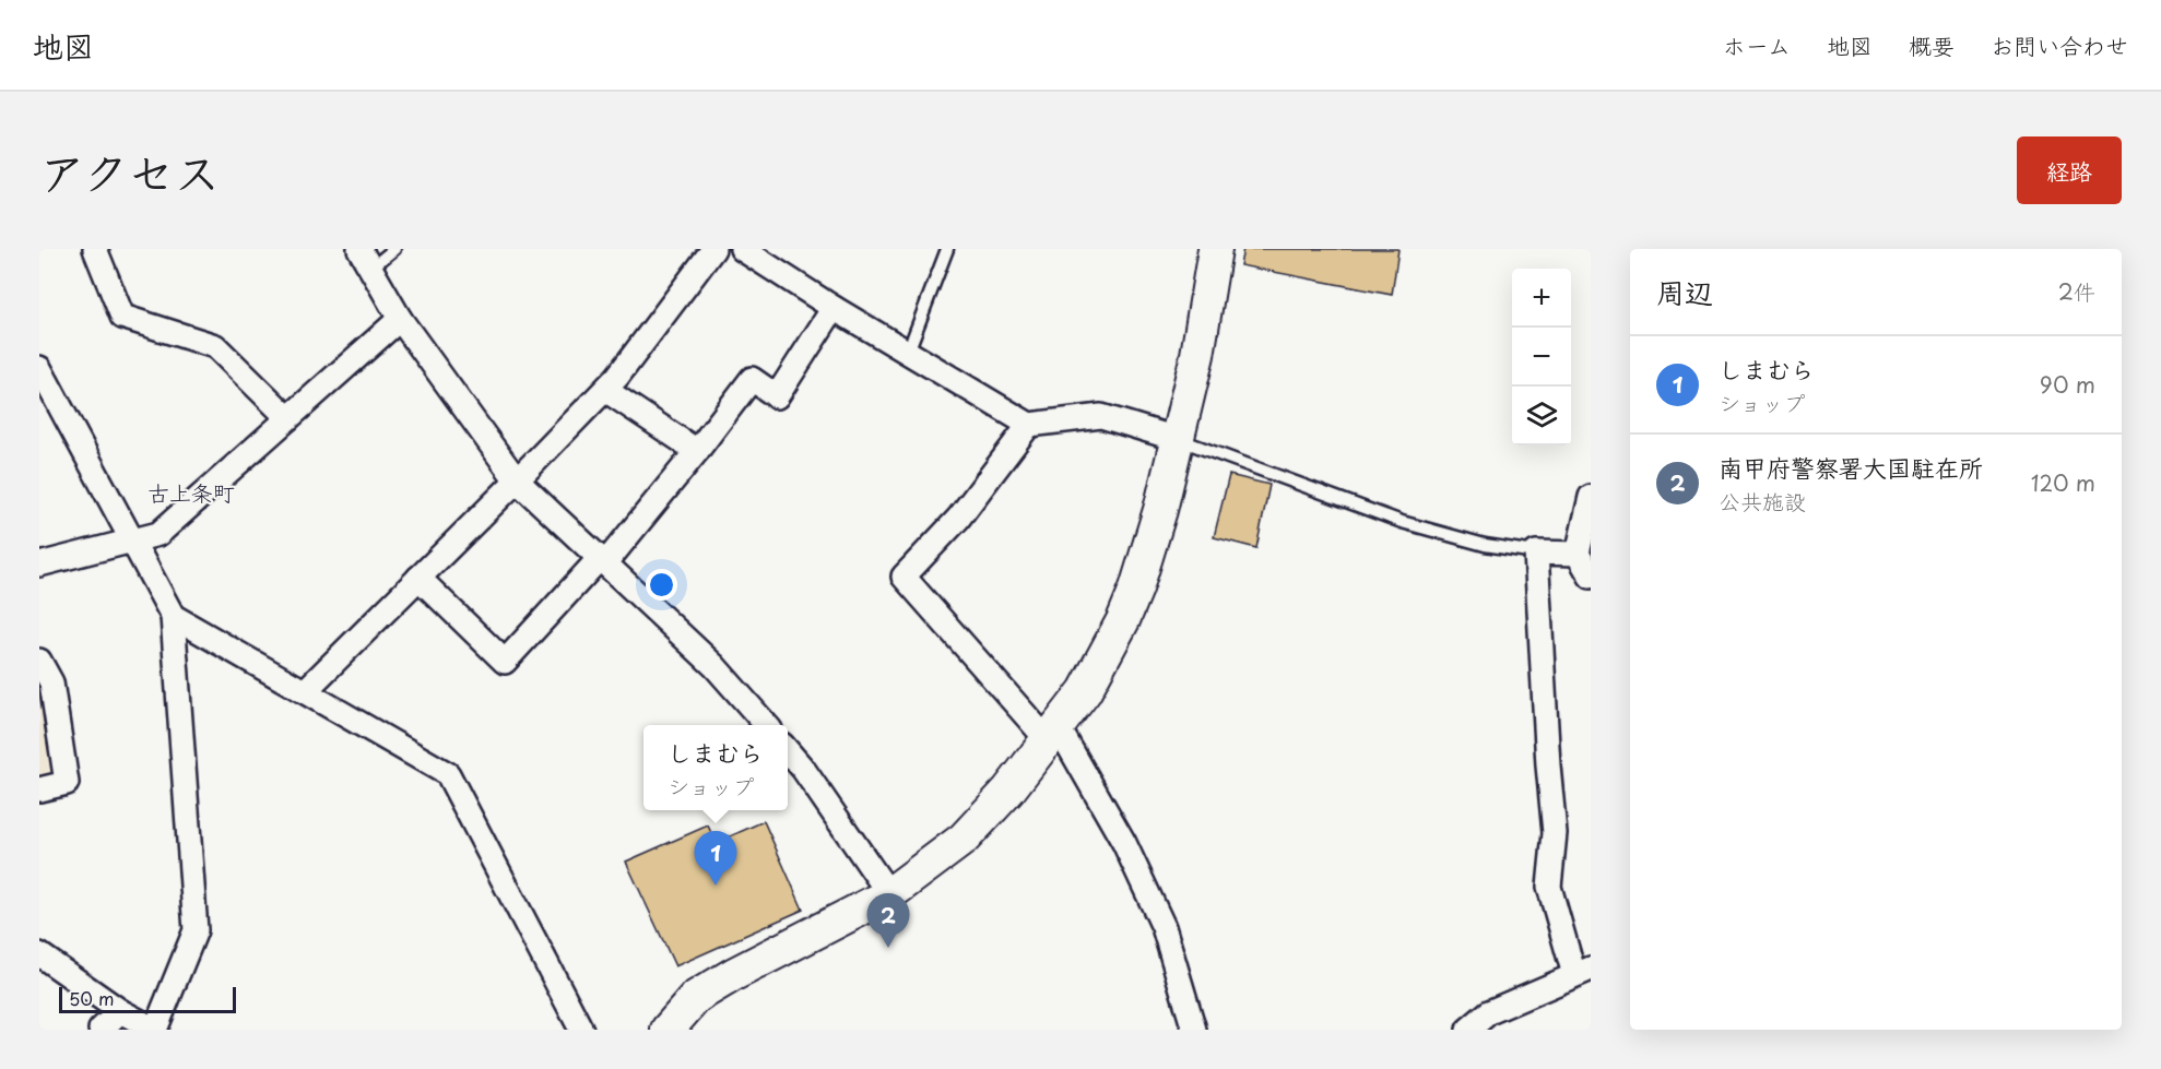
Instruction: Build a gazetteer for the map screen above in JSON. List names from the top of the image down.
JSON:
{
  "districts": ["古上条町"],
  "scale_bar": "50 m",
  "page": {
    "header": "地図",
    "nav": [
      "ホーム",
      "地図",
      "概要",
      "お問い合わせ"
    ],
    "title": "アクセス",
    "buttons": "経路",
    "heading": ["周辺", "2件"],
    "map_buttons": ["+", "−"],
    "list": [
      {
        "mark": "1",
        "name": "しまむら",
        "note": "ショップ",
        "value": "90 m"
      },
      {
        "mark": "2",
        "name": "南甲府警察署大国駐在所",
        "note": "公共施設",
        "value": "120 m"
      }
    ],
    "popup": ["しまむら", "ショップ"],
    "pins": ["1", "2"],
    "scale": "50 m"
  }
}
